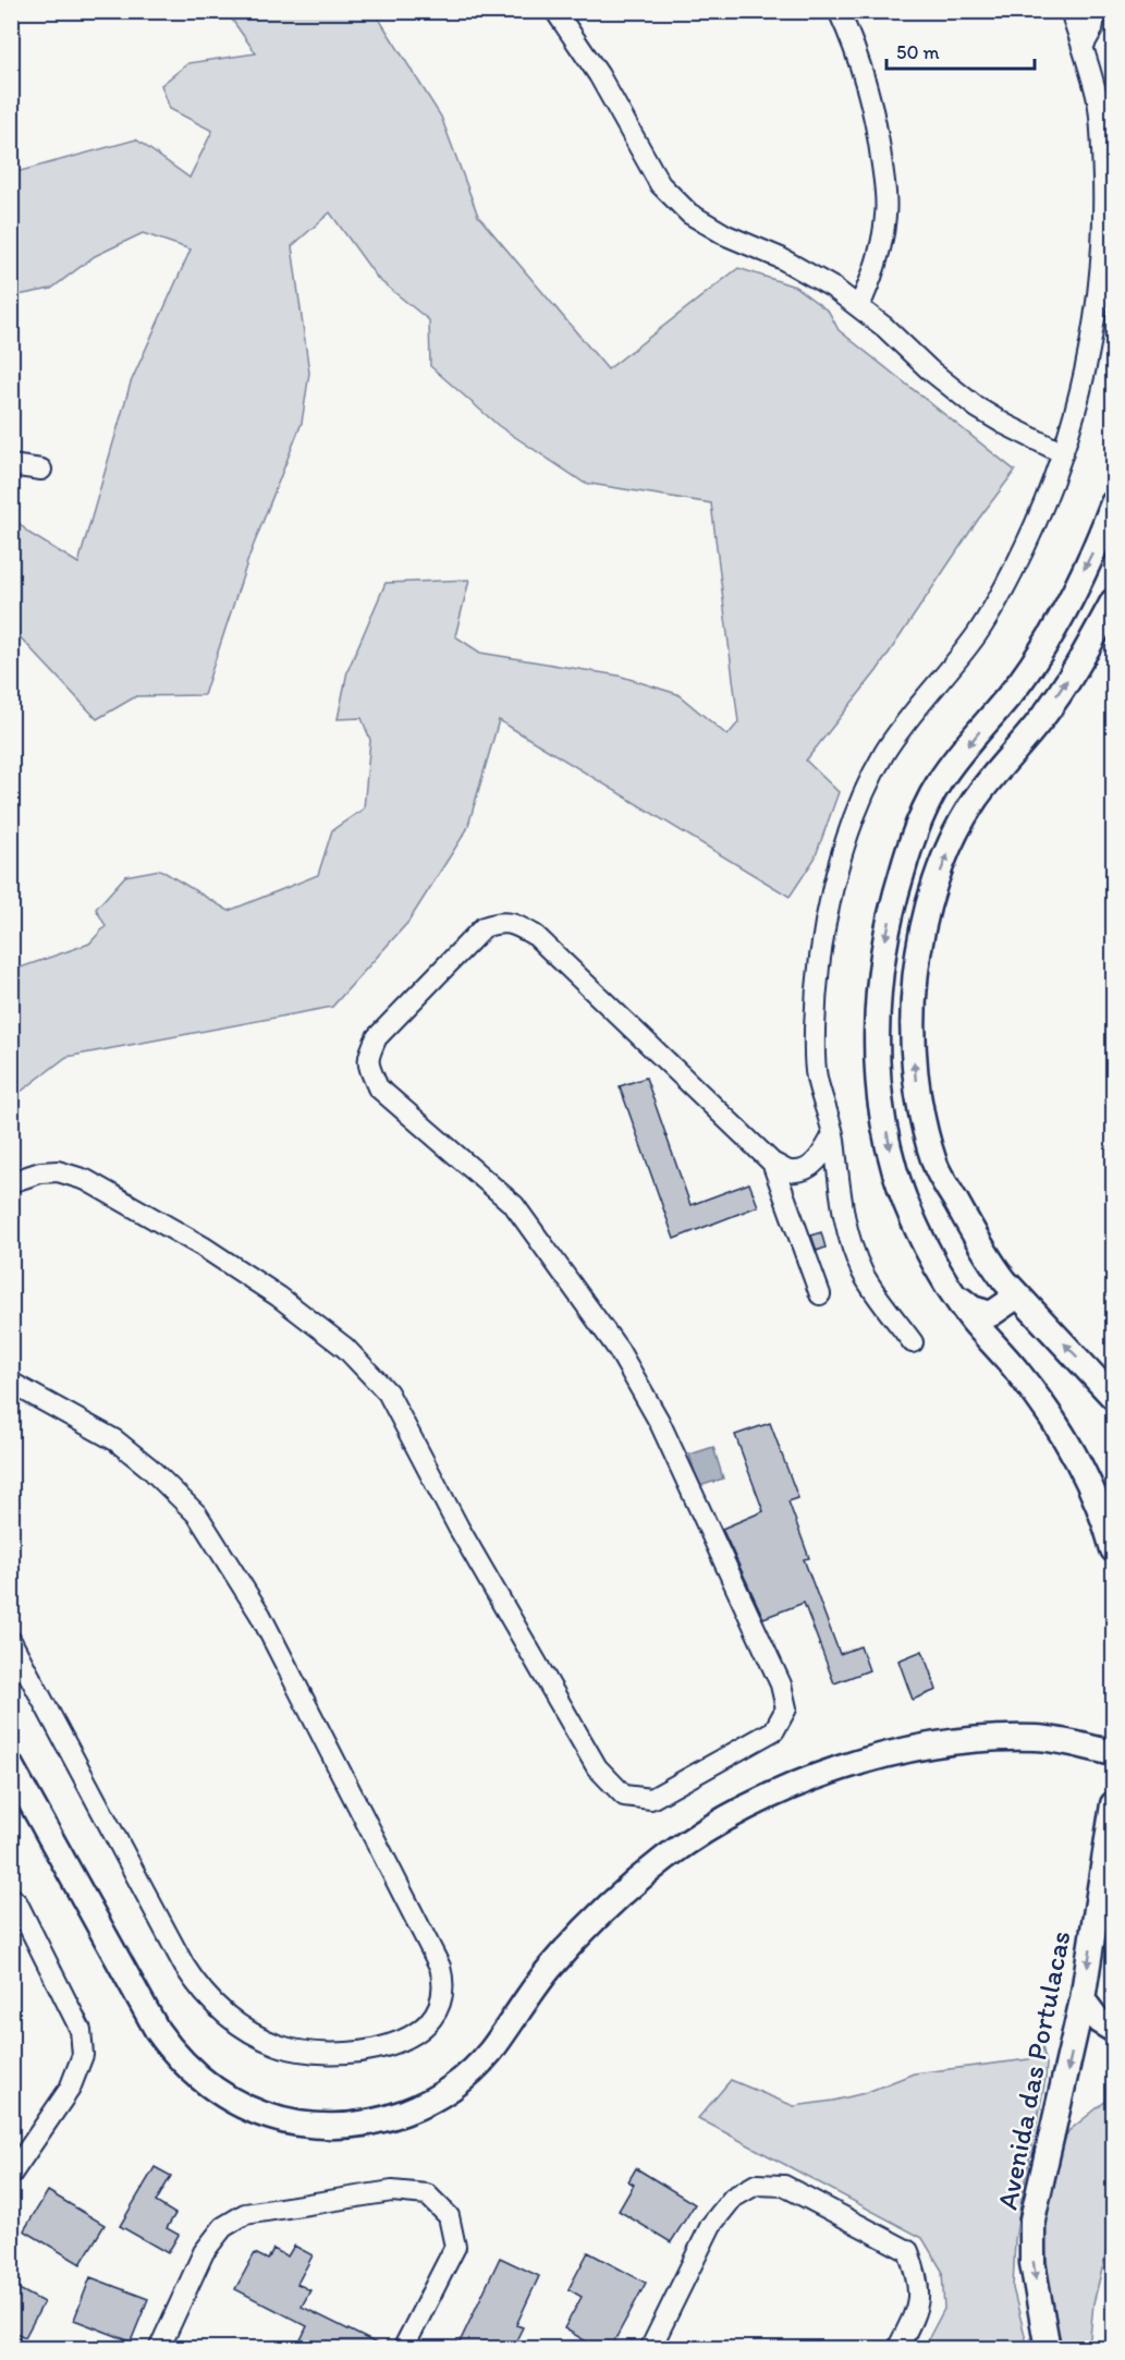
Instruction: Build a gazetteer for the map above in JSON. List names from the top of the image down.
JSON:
{
  "streets": {
    "street": ["Avenida das Portulacas"]
  },
  "one_way": ["Avenida das Portulacas"],
  "scale_bar": "50 m"
}
